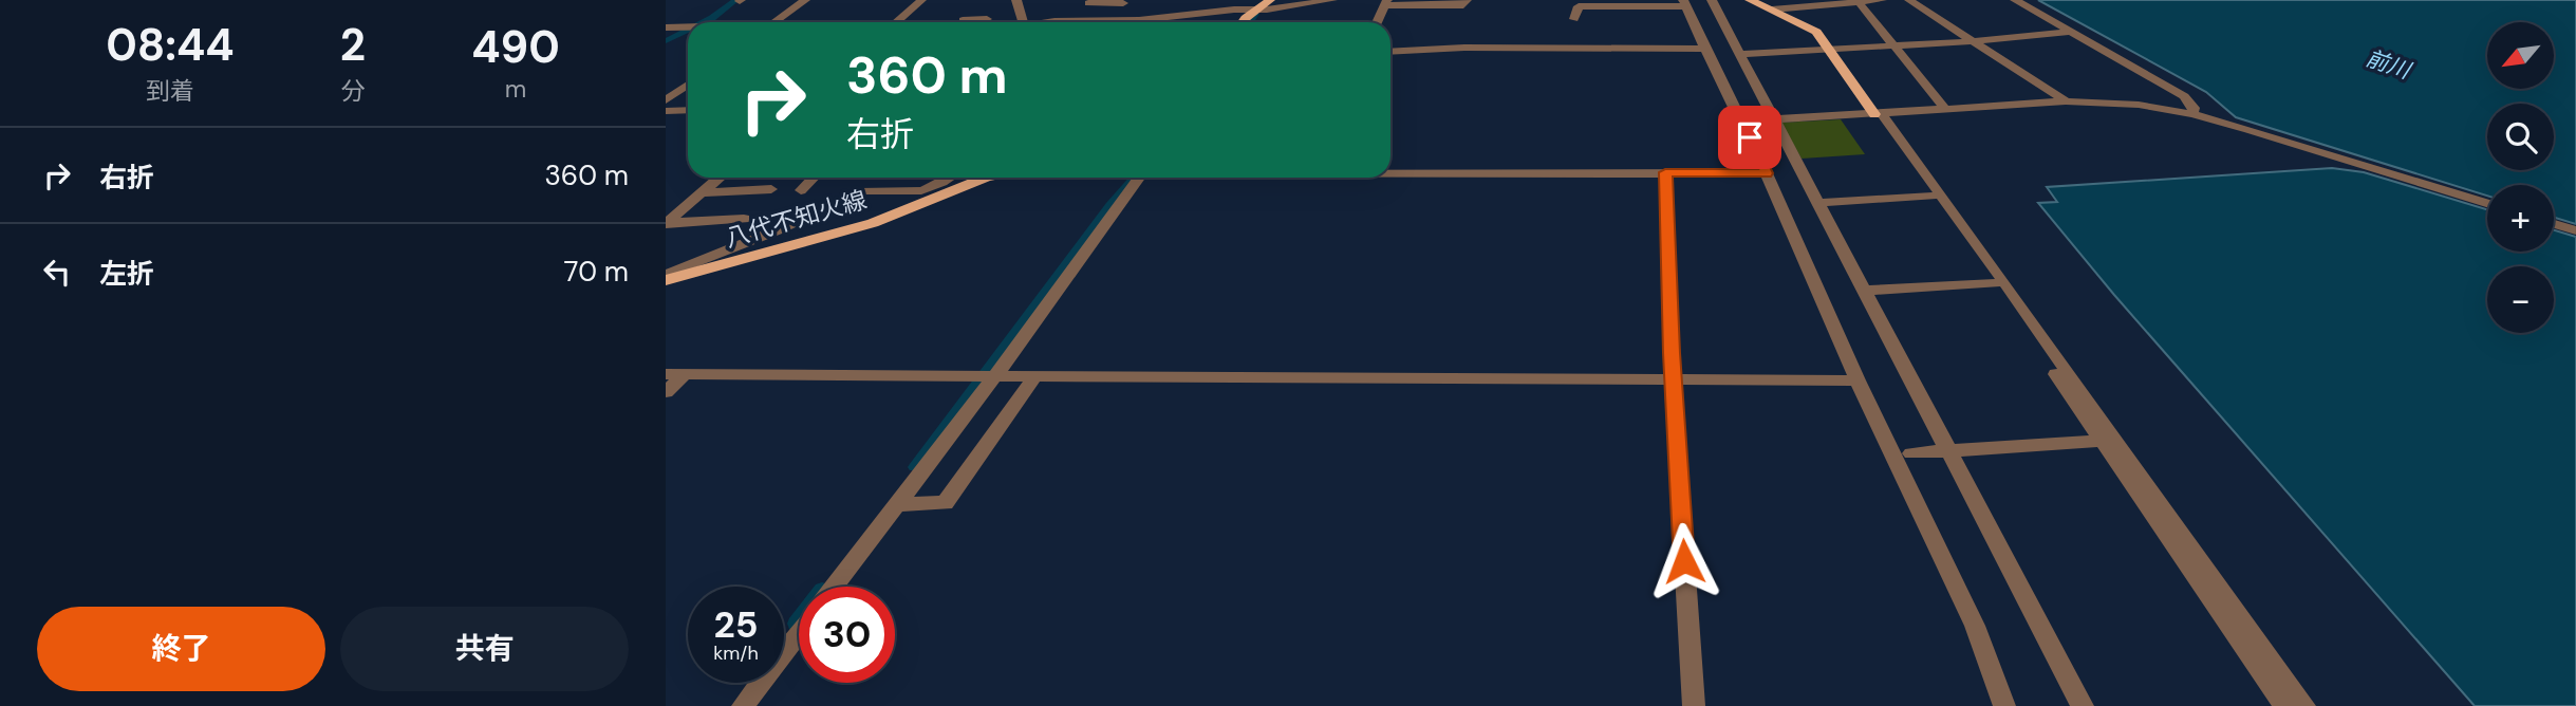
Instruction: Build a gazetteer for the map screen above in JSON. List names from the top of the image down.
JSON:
{
  "streets": {
    "main road": ["八代不知火線"]
  },
  "water": ["前川"],
  "north": "bottom left",
  "page": {
    "eta": [
      "08:44",
      "到着",
      "2",
      "分",
      "490",
      "m"
    ],
    "map_buttons": ["+", "−"],
    "turn": ["360 m", "右折"],
    "list": [
      {
        "name": "右折",
        "value": "360 m"
      },
      {
        "name": "左折",
        "value": "70 m"
      }
    ],
    "speed": "25 km/h",
    "limit": "30",
    "buttons": ["終了", "共有"]
  }
}
